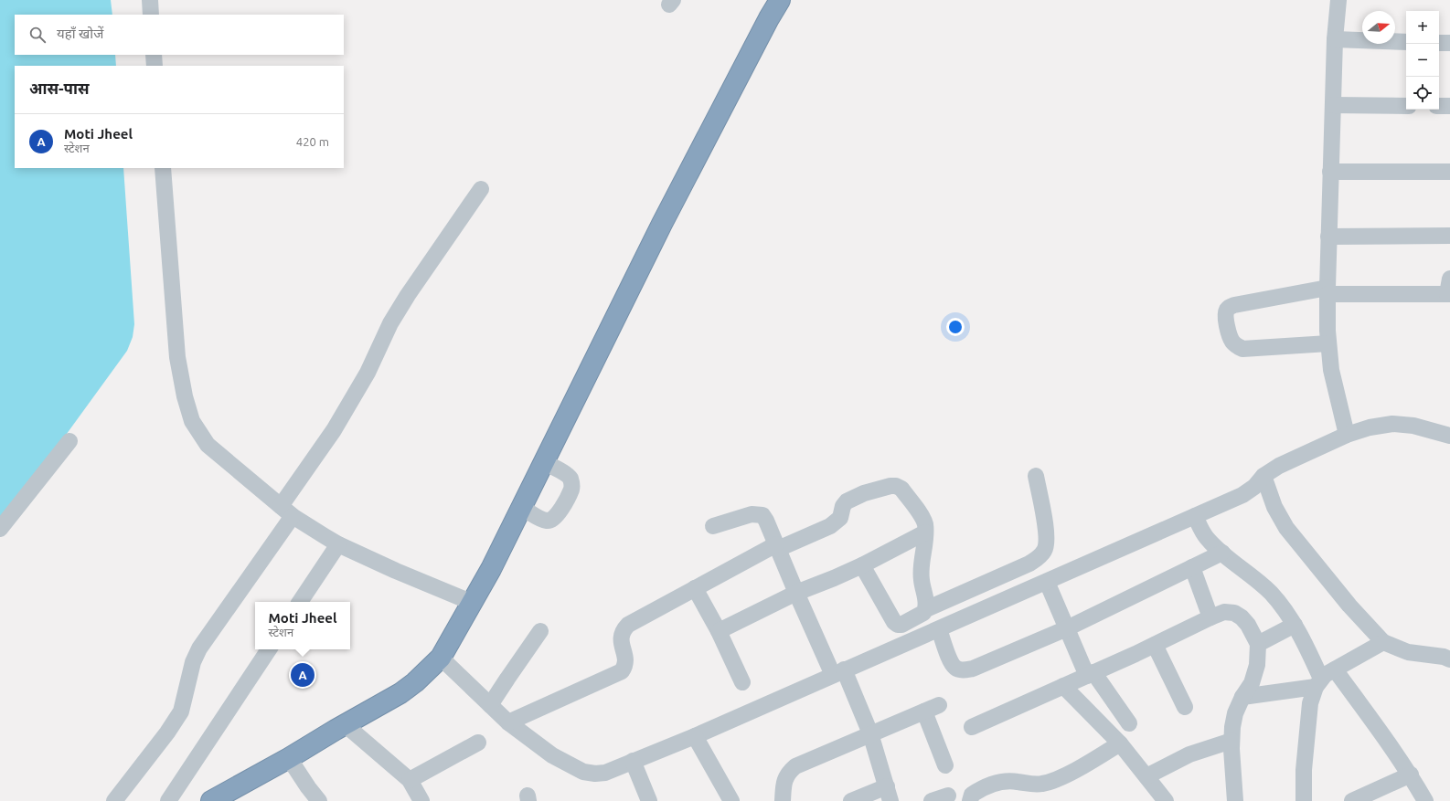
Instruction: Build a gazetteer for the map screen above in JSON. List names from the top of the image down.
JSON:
{
  "north": "right",
  "page": {
    "map_buttons": ["+", "−"],
    "search": "यहाँ खोजें",
    "heading": "आस-पास",
    "list": [
      {
        "mark": "A",
        "name": "Moti Jheel",
        "note": "स्टेशन",
        "value": "420 m"
      }
    ],
    "popup": ["Moti Jheel", "स्टेशन"],
    "pins": "A"
  }
}
